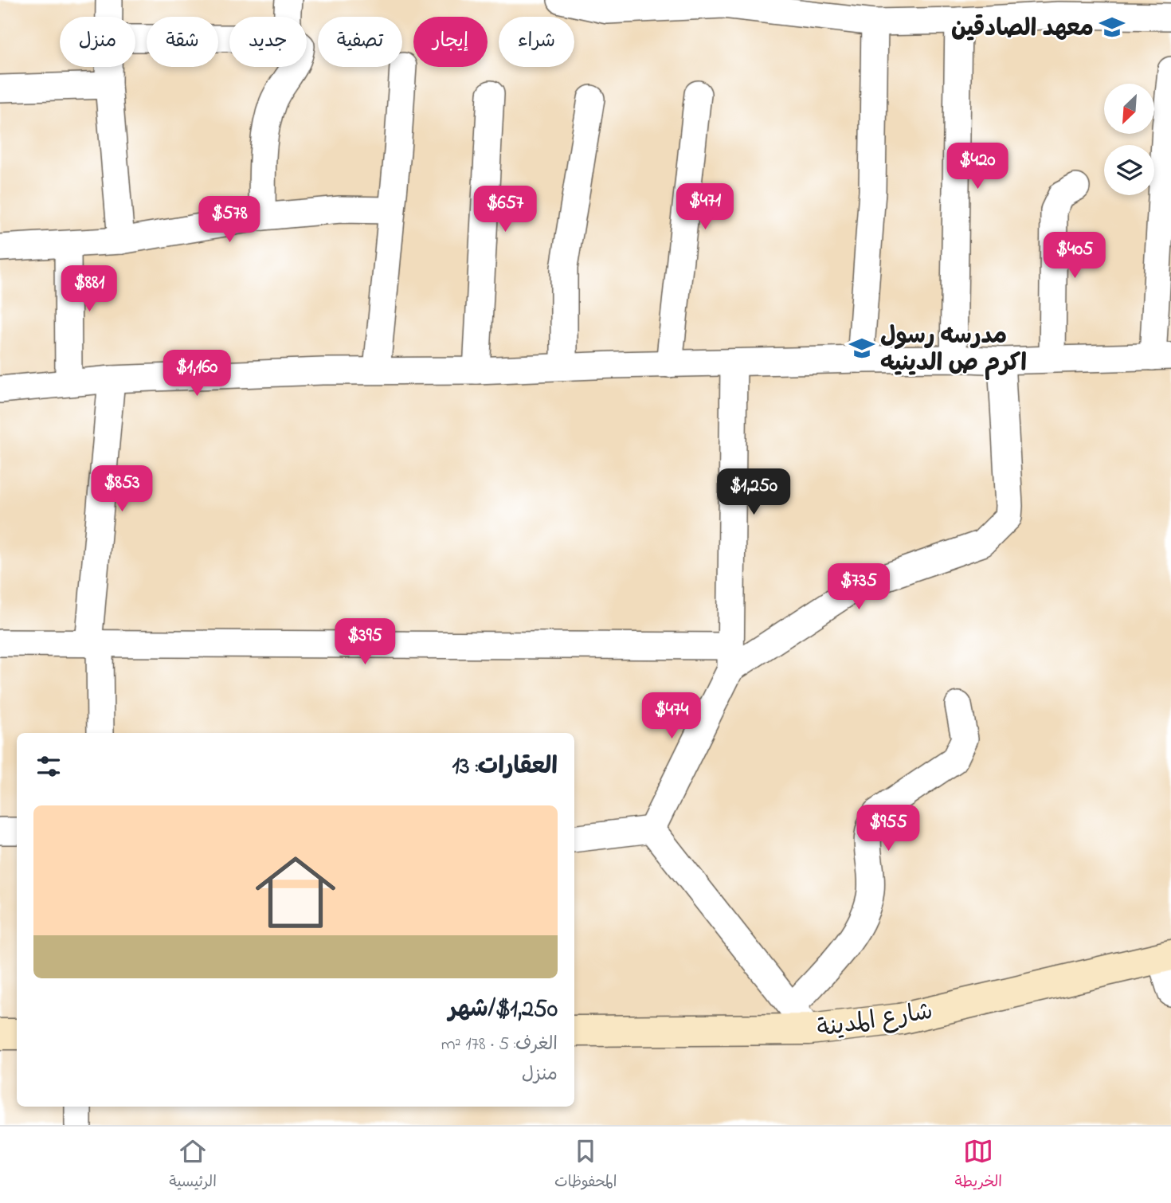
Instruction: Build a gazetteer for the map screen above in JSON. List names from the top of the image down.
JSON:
{
  "streets": {
    "main road": ["شارع المدينة"]
  },
  "places": {
    "school or university": ["معهد الصادقين", "مدرسه رسول اکرم ص الدینیه"]
  },
  "north": "bottom left",
  "page": {
    "chip": [
      "شراء",
      "إيجار",
      "تصفية",
      "جديد",
      "شقة",
      "منزل"
    ],
    "price": [
      "$420",
      "$471",
      "$657",
      "$578",
      "$405",
      "$881",
      "$1,160",
      "$853",
      "$1,250",
      "$735",
      "$395",
      "$474",
      "$955"
    ],
    "heading": "العقارات: 13",
    "list": [
      {
        "name": "$1,250/شهر",
        "note": "الغرف: 5 · 178 m² · منزل"
      }
    ],
    "tabs": ["الخريطة", "المحفوظات", "الرئيسية"]
  }
}
